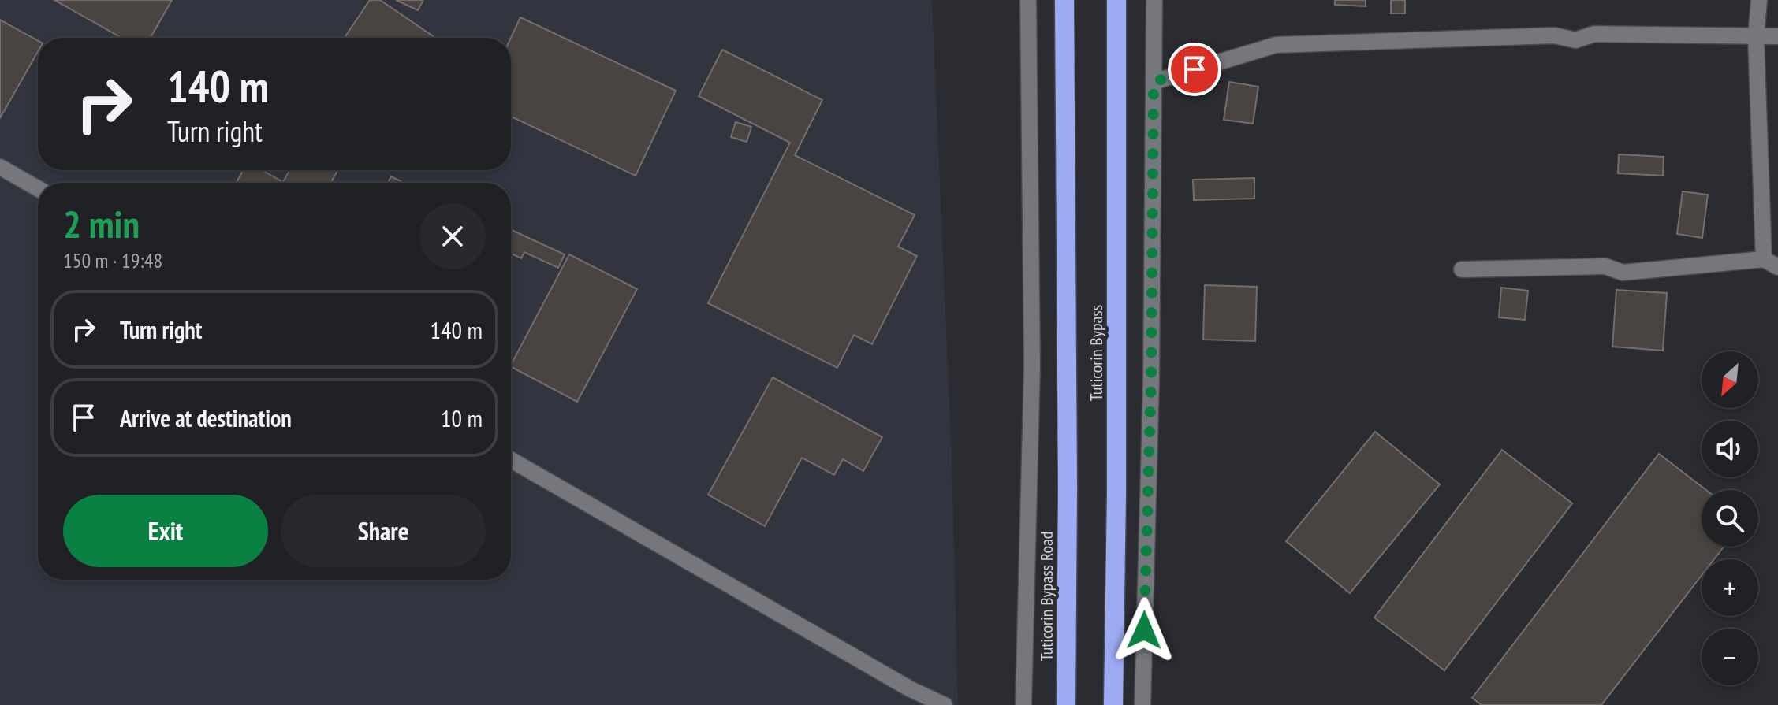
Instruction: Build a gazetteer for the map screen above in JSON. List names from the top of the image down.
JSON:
{
  "streets": {
    "highway": ["Tuticorin Bypass", "Tuticorin Bypass Road"]
  },
  "crossings": [
    ["Tuticorin Bypass", "Tuticorin Bypass Road"]
  ],
  "north": "bottom left",
  "page": {
    "turn": ["140 m", "Turn right"],
    "heading": ["2 min", "150 m · 19:48"],
    "list": [
      {
        "name": "Turn right",
        "value": "140 m"
      },
      {
        "name": "Arrive at destination",
        "value": "10 m"
      }
    ],
    "map_buttons": ["+", "−"],
    "buttons": ["Exit", "Share"]
  }
}
